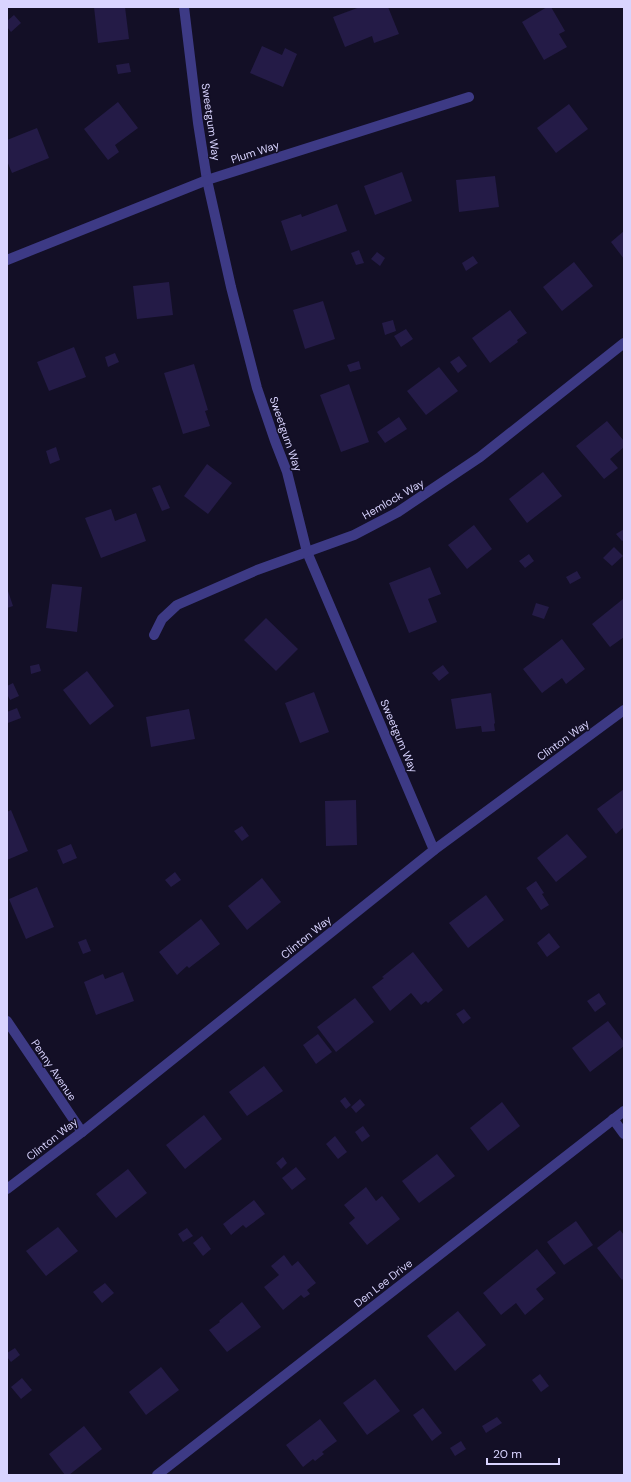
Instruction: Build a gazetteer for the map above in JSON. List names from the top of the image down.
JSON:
{
  "streets": {
    "street": [
      "Sweetgum Way",
      "Plum Way",
      "Hemlock Way",
      "Clinton Way",
      "Penny Avenue",
      "Den Lee Drive"
    ]
  },
  "crossings": [
    ["Sweetgum Way", "Plum Way"],
    ["Sweetgum Way", "Hemlock Way"],
    ["Sweetgum Way", "Clinton Way"],
    ["Clinton Way", "Penny Avenue"]
  ],
  "scale_bar": "20 m"
}
